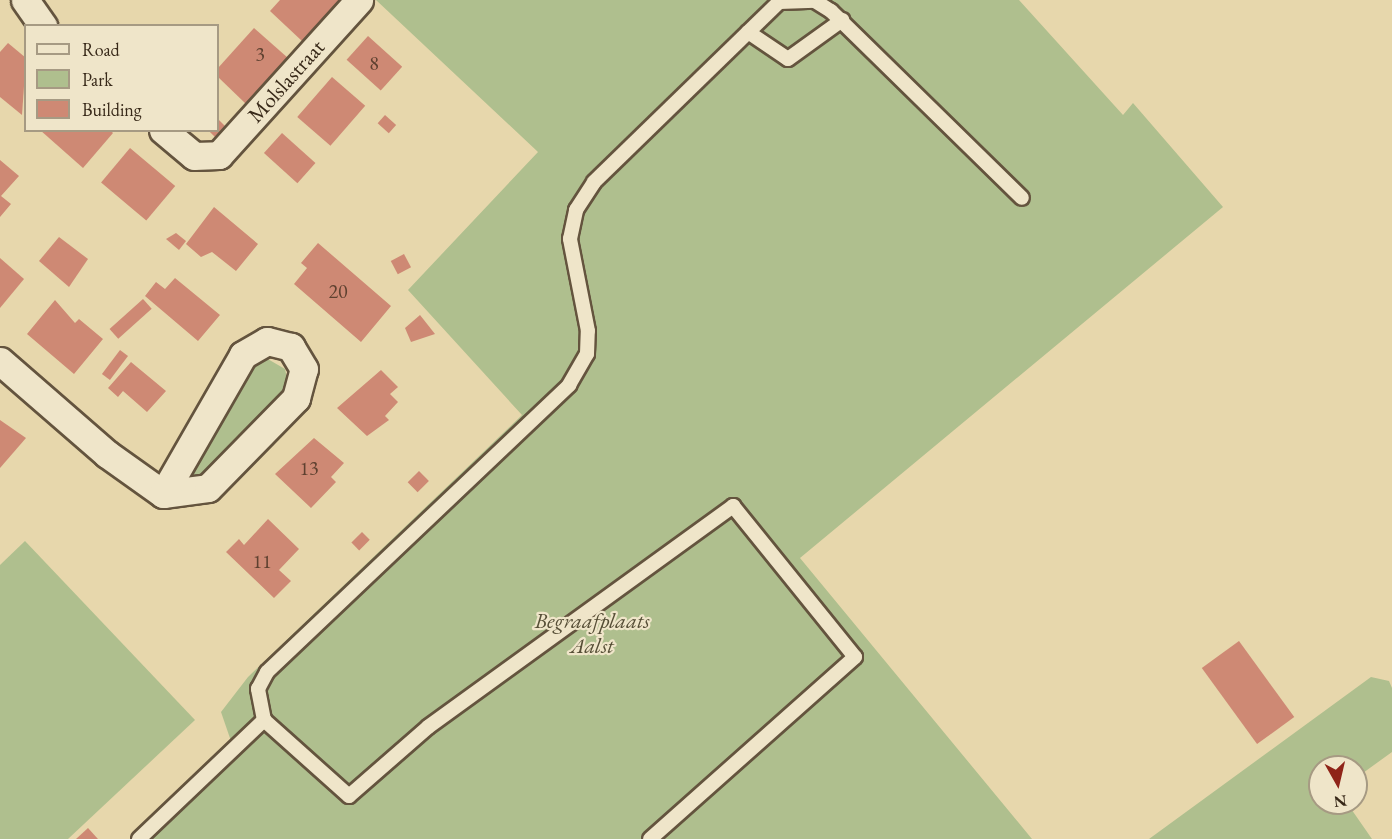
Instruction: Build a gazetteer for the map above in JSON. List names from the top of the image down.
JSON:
{
  "streets": {
    "street": ["Molslastraat"]
  },
  "parks": ["Begraafplaats Aalst"],
  "house_numbers": [
    "3",
    "8",
    "20",
    "13",
    "11"
  ],
  "legend": ["Road", "Park", "Building"],
  "north": "bottom"
}
